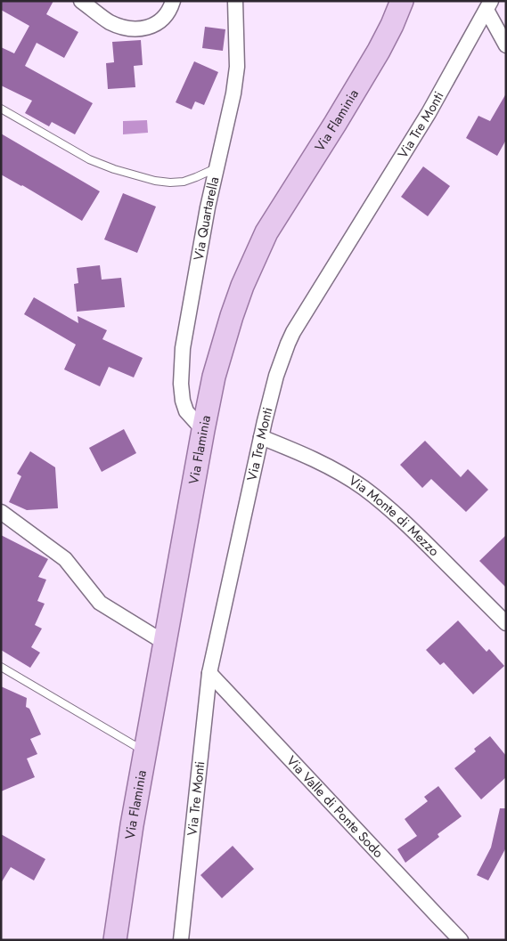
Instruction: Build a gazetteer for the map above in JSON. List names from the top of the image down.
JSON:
{
  "streets": {
    "main road": ["Via Flaminia"],
    "street": [
      "Via Tre Monti",
      "Via Quartarella",
      "Via Monte di Mezzo",
      "Via Valle di Ponte Sodo"
    ]
  },
  "crossings": [
    ["Via Flaminia", "Via Quartarella"],
    ["Via Tre Monti", "Via Monte di Mezzo"],
    ["Via Tre Monti", "Via Valle di Ponte Sodo"]
  ]
}
